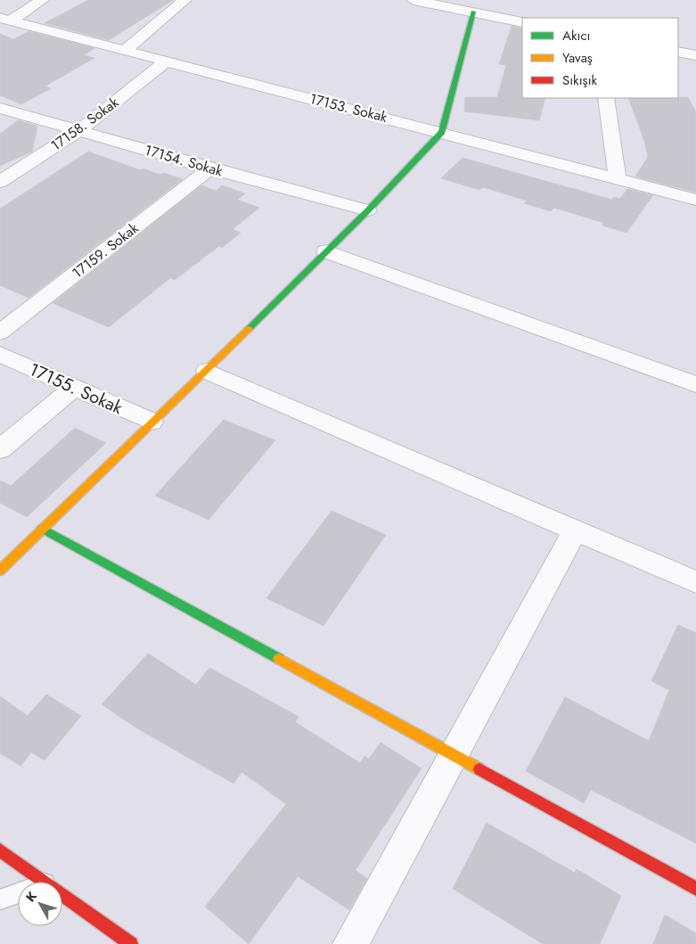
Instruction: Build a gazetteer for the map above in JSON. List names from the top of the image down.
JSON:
{
  "streets": {
    "street": [
      "17153. Sokak",
      "17158. Sokak",
      "17154. Sokak",
      "17159. Sokak",
      "17155. Sokak"
    ]
  },
  "crossings": [
    ["17153. Sokak", "17158. Sokak"],
    ["17158. Sokak", "17154. Sokak"],
    ["17154. Sokak", "17159. Sokak"]
  ],
  "legend": ["Akıcı", "Yavaş", "Sıkışık"],
  "north": "top left"
}
